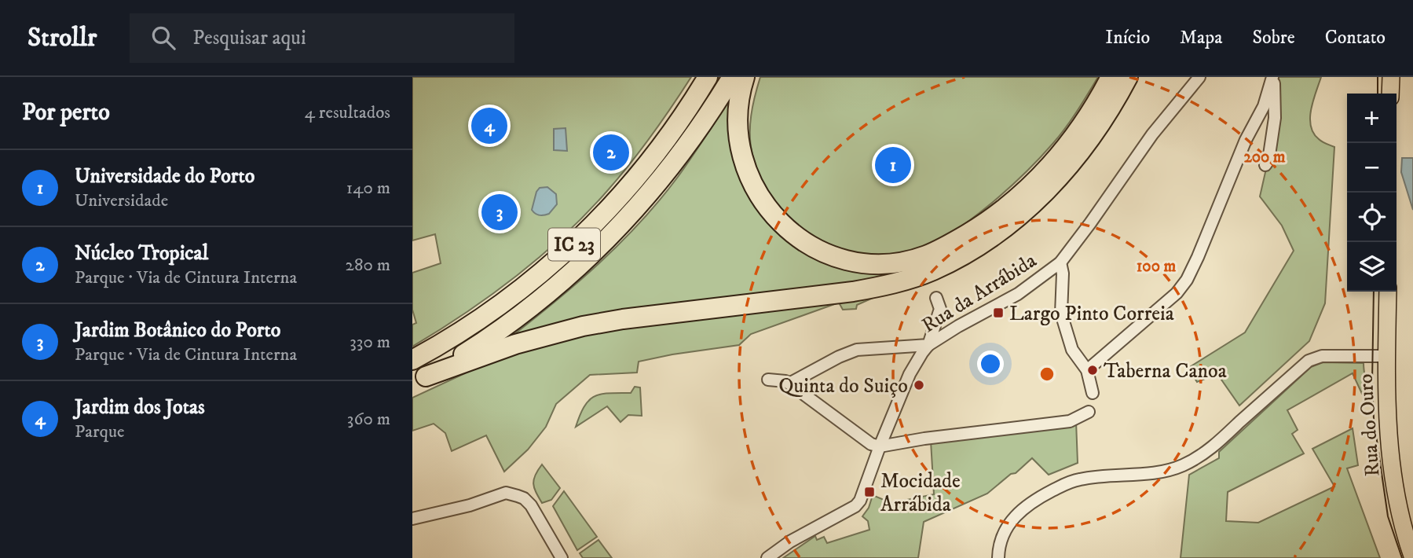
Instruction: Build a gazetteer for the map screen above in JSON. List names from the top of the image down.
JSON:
{
  "streets": {
    "highway": ["IC 23"],
    "main road": ["Rua do Ouro"],
    "street": ["Rua da Arrábida"]
  },
  "places": {
    "transit": ["Largo Pinto Correia", "Mocidade Arrábida"],
    "other": ["Taberna Canoa", "Quinta do Suiço"]
  },
  "page": {
    "header": "Strollr",
    "search": "Pesquisar aqui",
    "nav": [
      "Início",
      "Mapa",
      "Sobre",
      "Contato"
    ],
    "heading": ["Por perto", "4 resultados"],
    "map_buttons": ["+", "−"],
    "pins": [
      "4",
      "2",
      "1",
      "3"
    ],
    "list": [
      {
        "mark": "1",
        "name": "Universidade do Porto",
        "note": "Universidade",
        "value": "140 m"
      },
      {
        "mark": "2",
        "name": "Núcleo Tropical",
        "note": "Parque · Via de Cintura Interna",
        "value": "280 m"
      },
      {
        "mark": "3",
        "name": "Jardim Botânico do Porto",
        "note": "Parque · Via de Cintura Interna",
        "value": "330 m"
      },
      {
        "mark": "4",
        "name": "Jardim dos Jotas",
        "note": "Parque",
        "value": "360 m"
      }
    ]
  },
  "rings": ["200 m", "100 m"]
}
